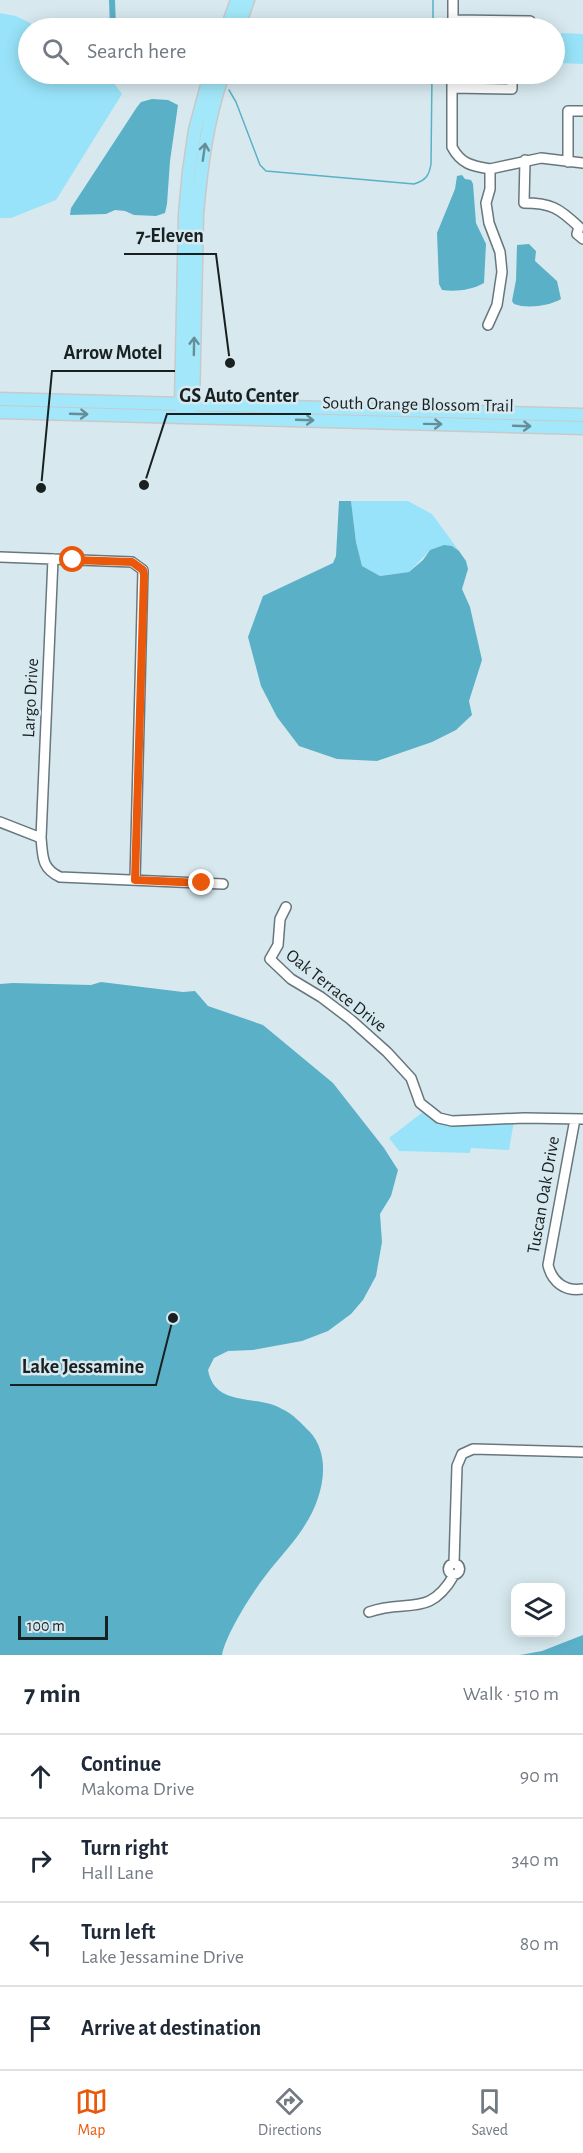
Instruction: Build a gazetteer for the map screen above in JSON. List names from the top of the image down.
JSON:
{
  "streets": {
    "main road": ["South Orange Blossom Trail"],
    "street": ["Largo Drive", "Oak Terrace Drive", "Tuscan Oak Drive"]
  },
  "crossings": [
    ["Oak Terrace Drive", "Tuscan Oak Drive"]
  ],
  "places": [
    "7-Eleven",
    "GS Auto Center",
    "Arrow Motel",
    "Lake Jessamine"
  ],
  "scale_bar": "100 m",
  "page": {
    "search": "Search here",
    "scale": "100 m",
    "heading": ["7 min", "Walk · 510 m"],
    "list": [
      ["Continue", "Makoma Drive", "90 m"],
      ["Turn right", "Hall Lane", "340 m"],
      ["Turn left", "Lake Jessamine Drive", "80 m"],
      "Arrive at destination"
    ],
    "nav": ["Map", "Directions", "Saved"]
  }
}
